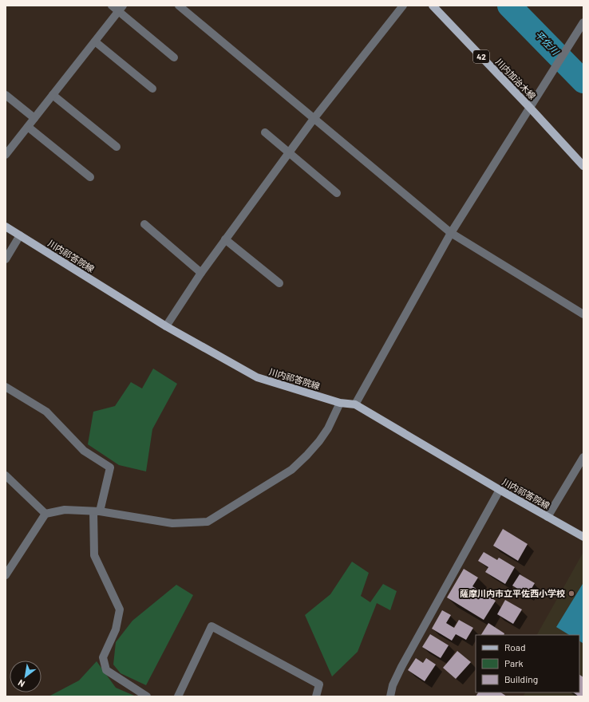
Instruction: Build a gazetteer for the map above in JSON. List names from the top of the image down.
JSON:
{
  "streets": {
    "main road": ["42", "川内加治木線", "川内祁答院線"]
  },
  "water": ["平佐川"],
  "places": ["薩摩川内市立平佐西小学校"],
  "legend": ["Road", "Park", "Building"],
  "north": "bottom left"
}
